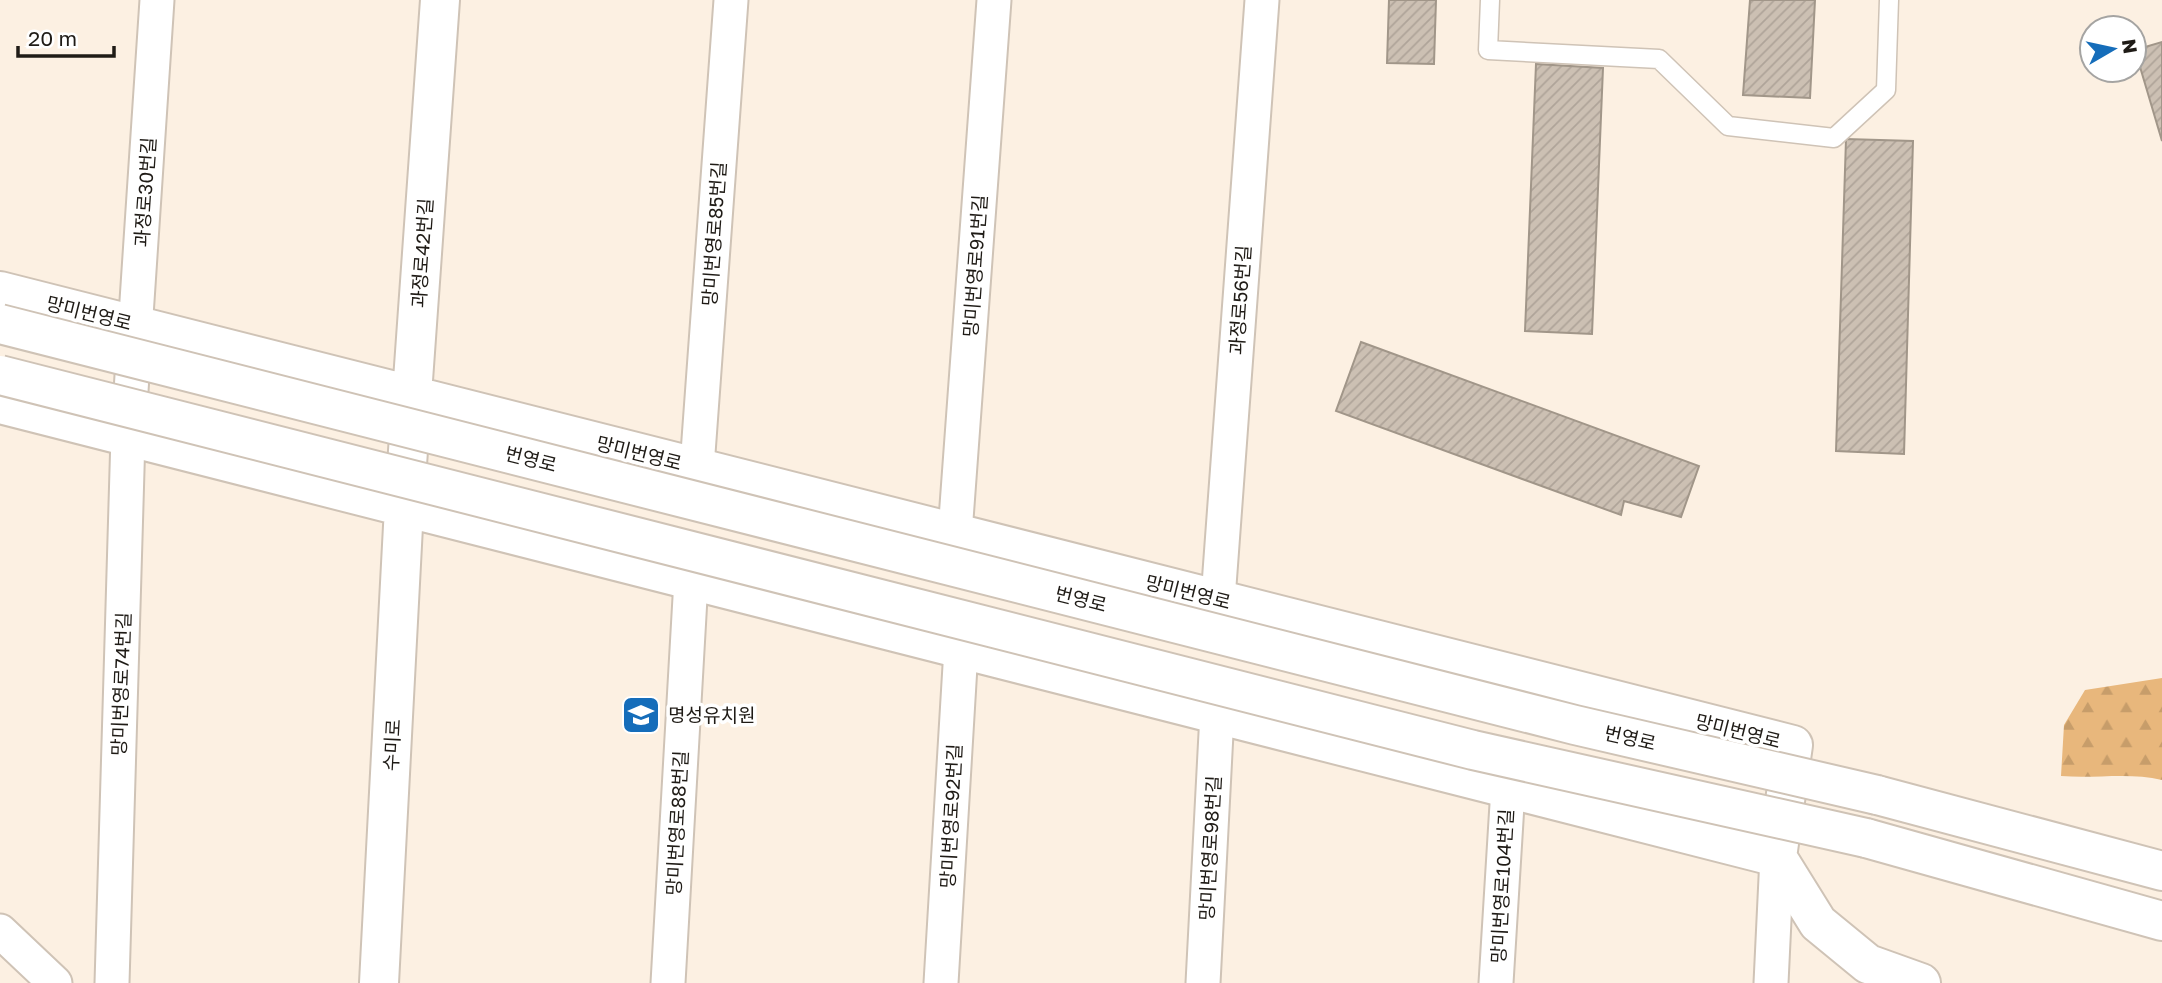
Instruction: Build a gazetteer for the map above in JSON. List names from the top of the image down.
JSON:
{
  "streets": {
    "main road": [
      "과정로42번길",
      "망미번영로",
      "번영로",
      "수미로"
    ],
    "street": [
      "과정로30번길",
      "망미번영로85번길",
      "망미번영로91번길",
      "과정로56번길",
      "망미번영로74번길",
      "망미번영로92번길",
      "망미번영로88번길",
      "망미번영로98번길",
      "망미번영로104번길"
    ]
  },
  "crossings": [
    ["과정로30번길", "망미번영로"],
    ["과정로30번길", "망미번영로74번길"],
    ["망미번영로85번길", "망미번영로"],
    ["과정로42번길", "망미번영로"],
    ["과정로42번길", "수미로"],
    ["망미번영로91번길", "망미번영로"],
    ["과정로56번길", "망미번영로"]
  ],
  "places": {
    "school or university": ["명성유치원"]
  },
  "scale_bar": "20 m",
  "north": "right"
}
